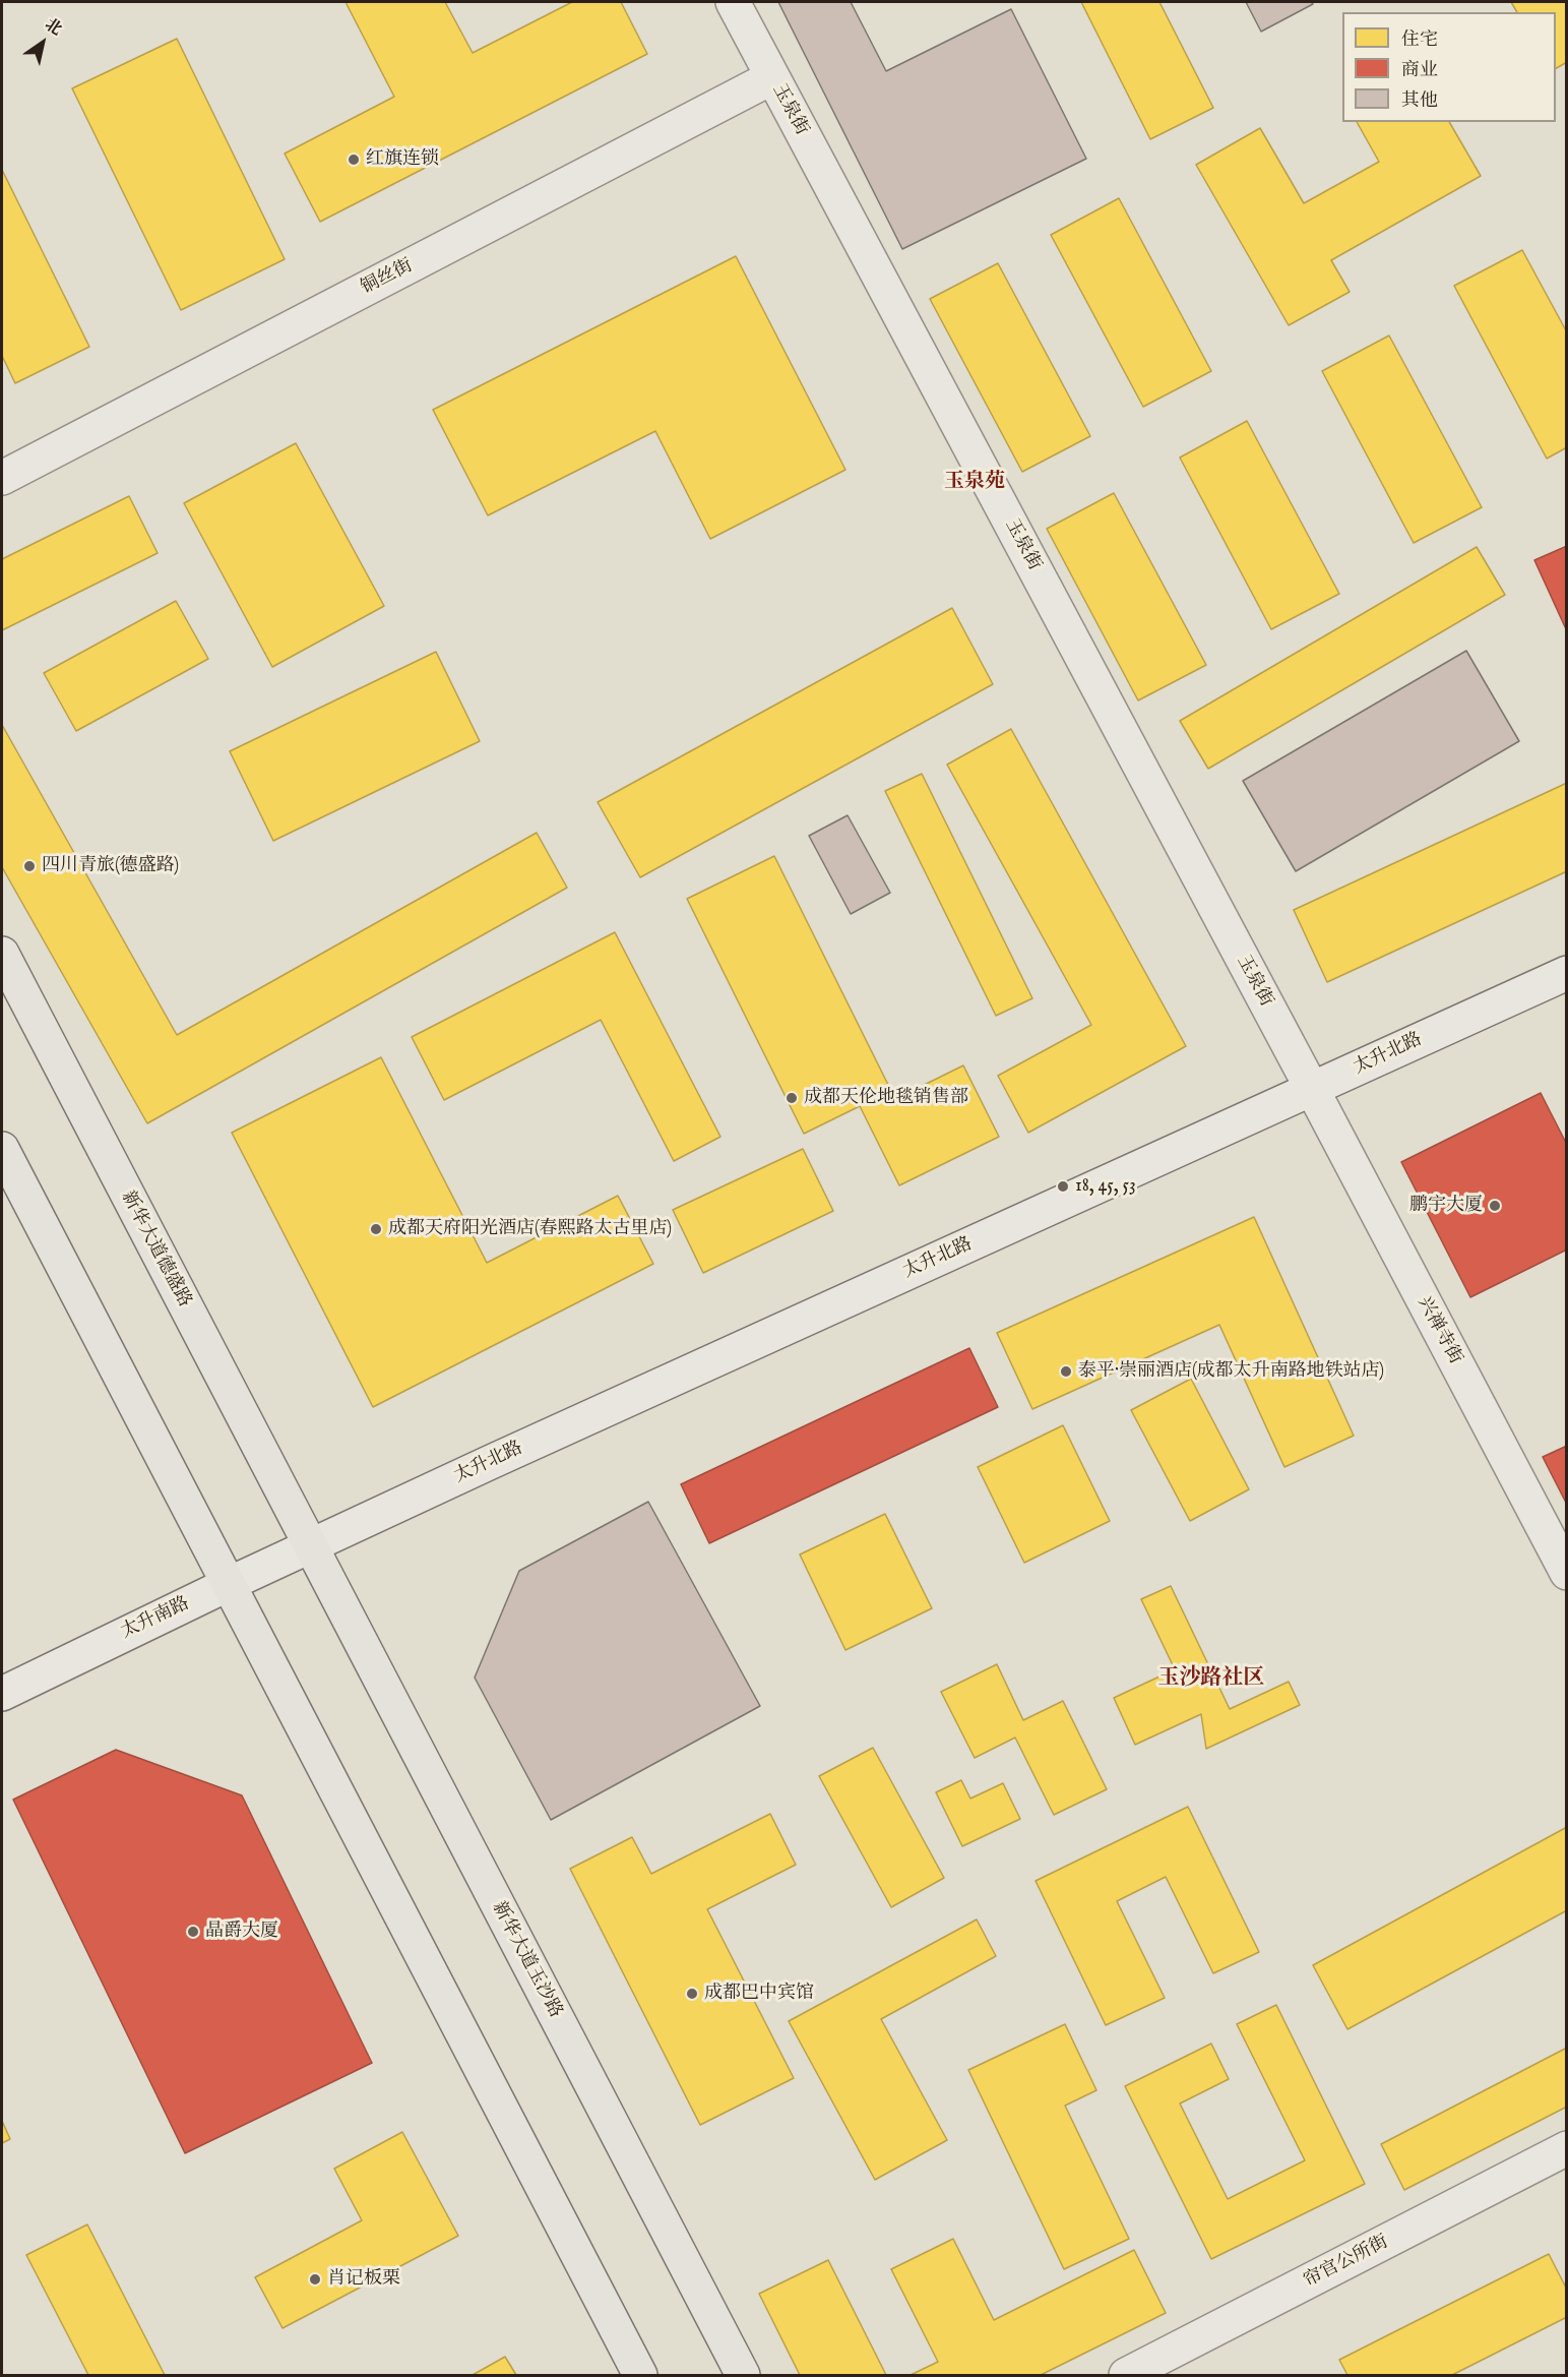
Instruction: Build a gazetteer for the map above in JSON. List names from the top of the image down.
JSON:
{
  "streets": {
    "main road": ["新华大道德盛路", "新华大道玉沙路"],
    "street": [
      "玉泉街",
      "铜丝街",
      "太升北路",
      "兴禅寺街",
      "太升南路",
      "帘官公所街"
    ]
  },
  "crossings": [
    ["玉泉街", "铜丝街"],
    ["玉泉街", "太升北路"],
    ["玉泉街", "兴禅寺街"],
    ["太升北路", "新华大道德盛路"],
    ["太升北路", "兴禅寺街"],
    ["太升北路", "太升南路"],
    ["太升北路", "新华大道玉沙路"],
    ["新华大道德盛路", "太升南路"],
    ["新华大道德盛路", "新华大道玉沙路"],
    ["太升南路", "新华大道玉沙路"]
  ],
  "districts": ["玉泉苑", "玉沙路社区"],
  "places": [
    "红旗连锁",
    "四川青旅(德盛路)",
    "成都天伦地毯销售部",
    "18, 45, 53",
    "鹏宇大厦",
    "成都天府阳光酒店(春熙路太古里店)",
    "泰平·崇丽酒店(成都太升南路地铁站店)",
    "晶爵大厦",
    "成都巴中宾馆",
    "肖记板栗"
  ],
  "legend": ["住宅", "商业", "其他"],
  "north": "top right"
}
